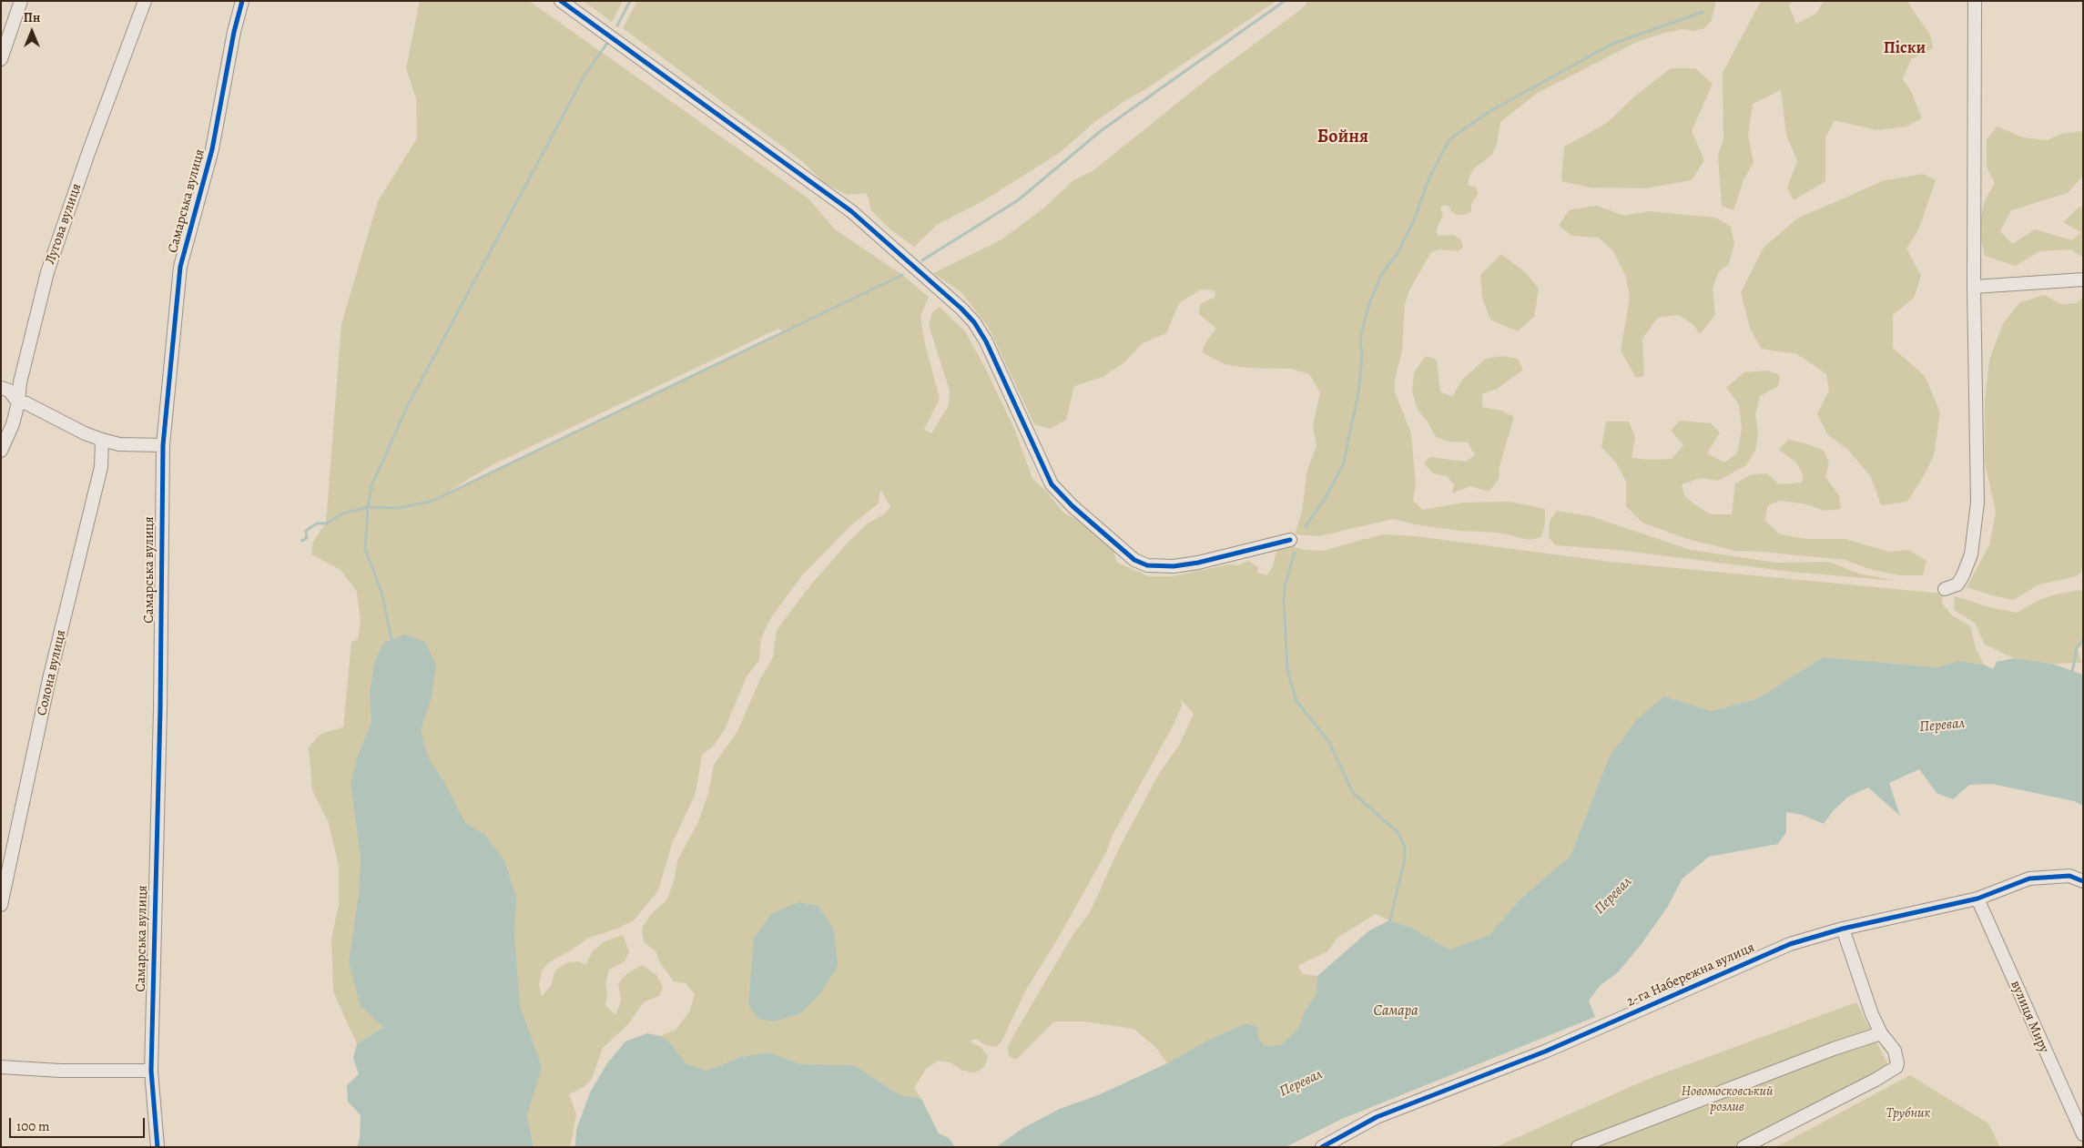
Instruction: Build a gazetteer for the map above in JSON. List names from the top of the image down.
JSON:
{
  "streets": {
    "street": [
      "Самарська вулиця",
      "Лугова вулиця",
      "Солона вулиця",
      "2-га Набережна вулиця",
      "вулиця Миру"
    ]
  },
  "crossings": [
    ["2-га Набережна вулиця", "вулиця Миру"]
  ],
  "districts": ["Піски", "Бойня"],
  "water": ["Перевал", "Самара"],
  "parks": ["Новомосковський розлив", "Трубник"],
  "scale_bar": "100 m",
  "north": "top"
}
